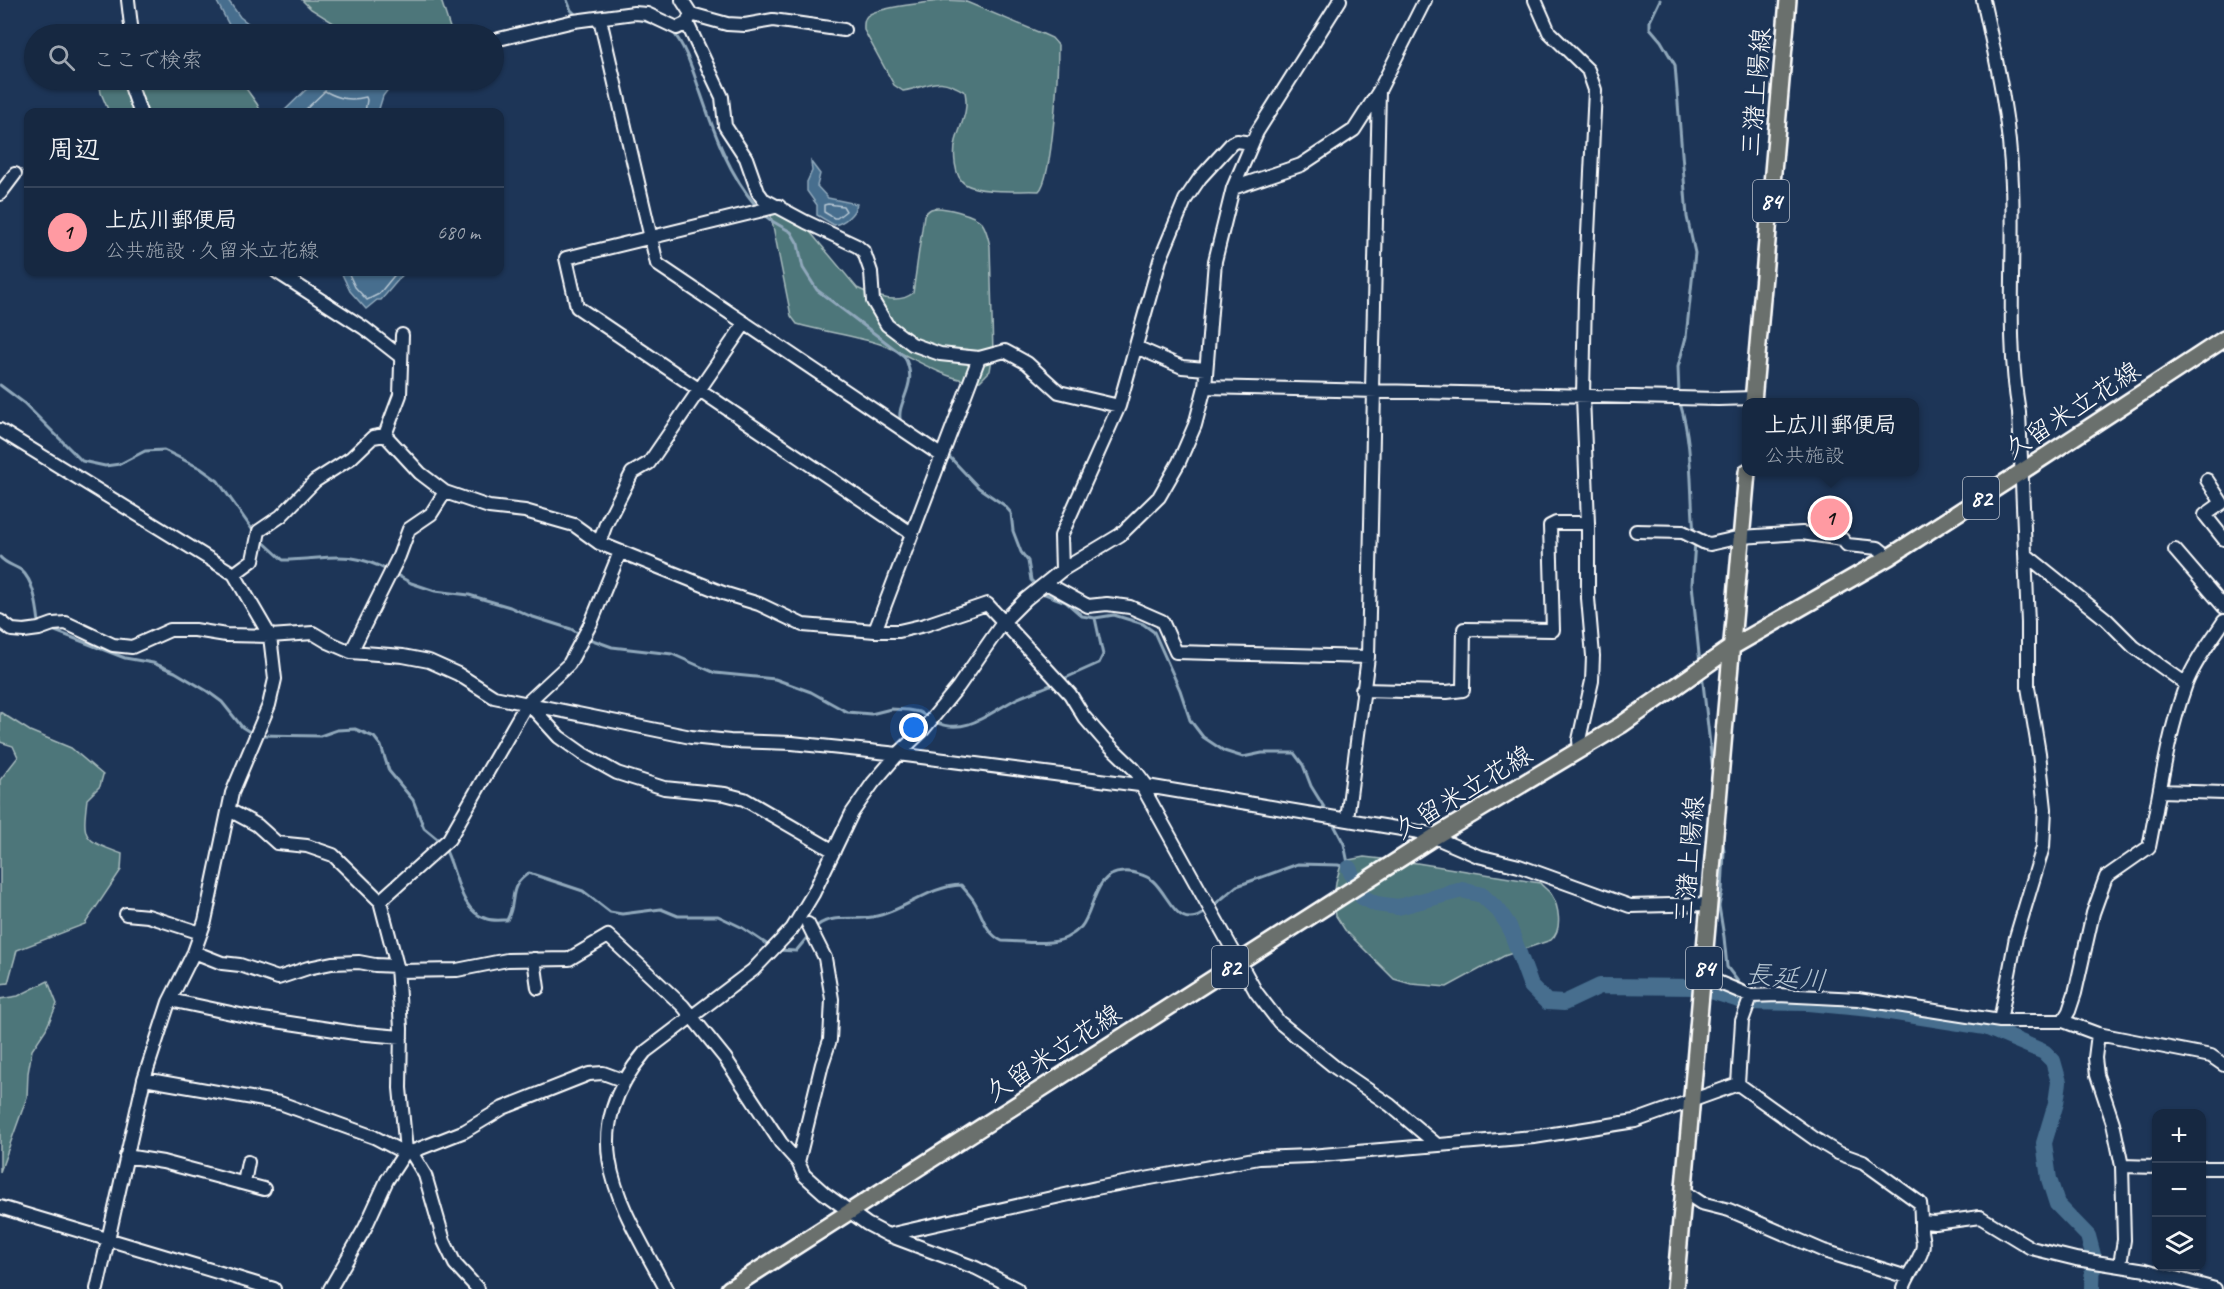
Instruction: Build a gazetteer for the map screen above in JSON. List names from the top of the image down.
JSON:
{
  "streets": {
    "main road": [
      "三潴上陽線",
      "84",
      "久留米立花線",
      "82"
    ]
  },
  "crossings": [
    ["三潴上陽線", "久留米立花線"]
  ],
  "water": ["長延川"],
  "page": {
    "search": "ここで検索",
    "heading": "周辺",
    "list": [
      {
        "mark": "1",
        "name": "上広川郵便局",
        "note": "公共施設 · 久留米立花線",
        "value": "680 m"
      }
    ],
    "popup": ["上広川郵便局", "公共施設"],
    "pins": "1",
    "map_buttons": ["+", "−"]
  }
}
